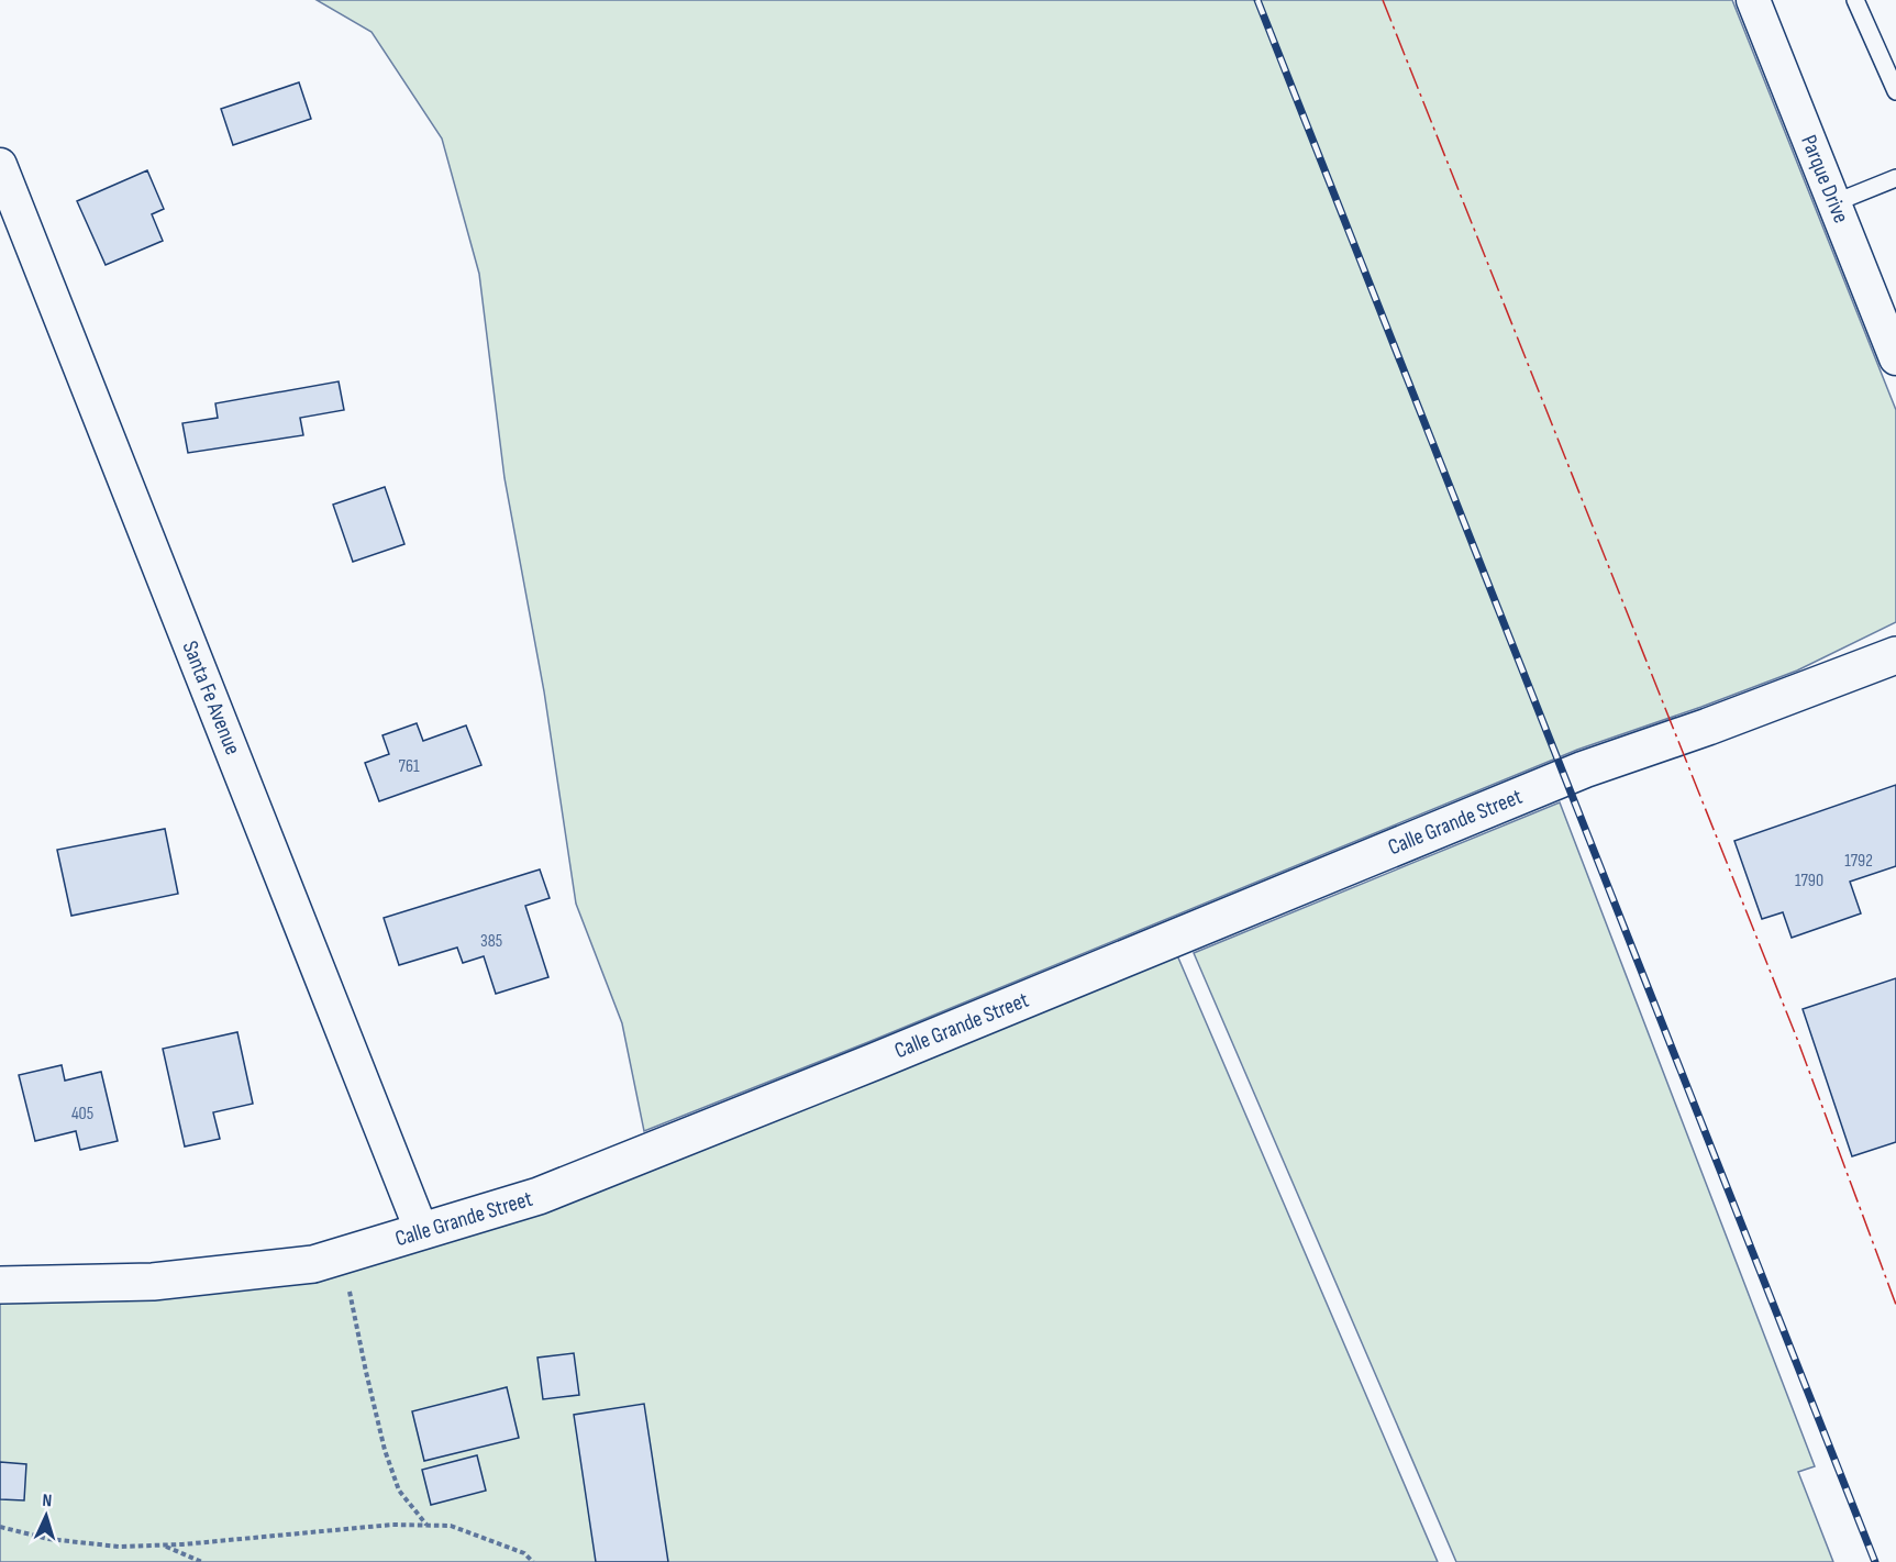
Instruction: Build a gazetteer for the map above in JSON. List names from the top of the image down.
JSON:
{
  "streets": {
    "street": ["Parque Drive", "Santa Fe Avenue", "Calle Grande Street"]
  },
  "crossings": [
    ["Santa Fe Avenue", "Calle Grande Street"]
  ],
  "house_numbers": [
    "761",
    "1792",
    "1790",
    "385",
    "405"
  ],
  "north": "top"
}
